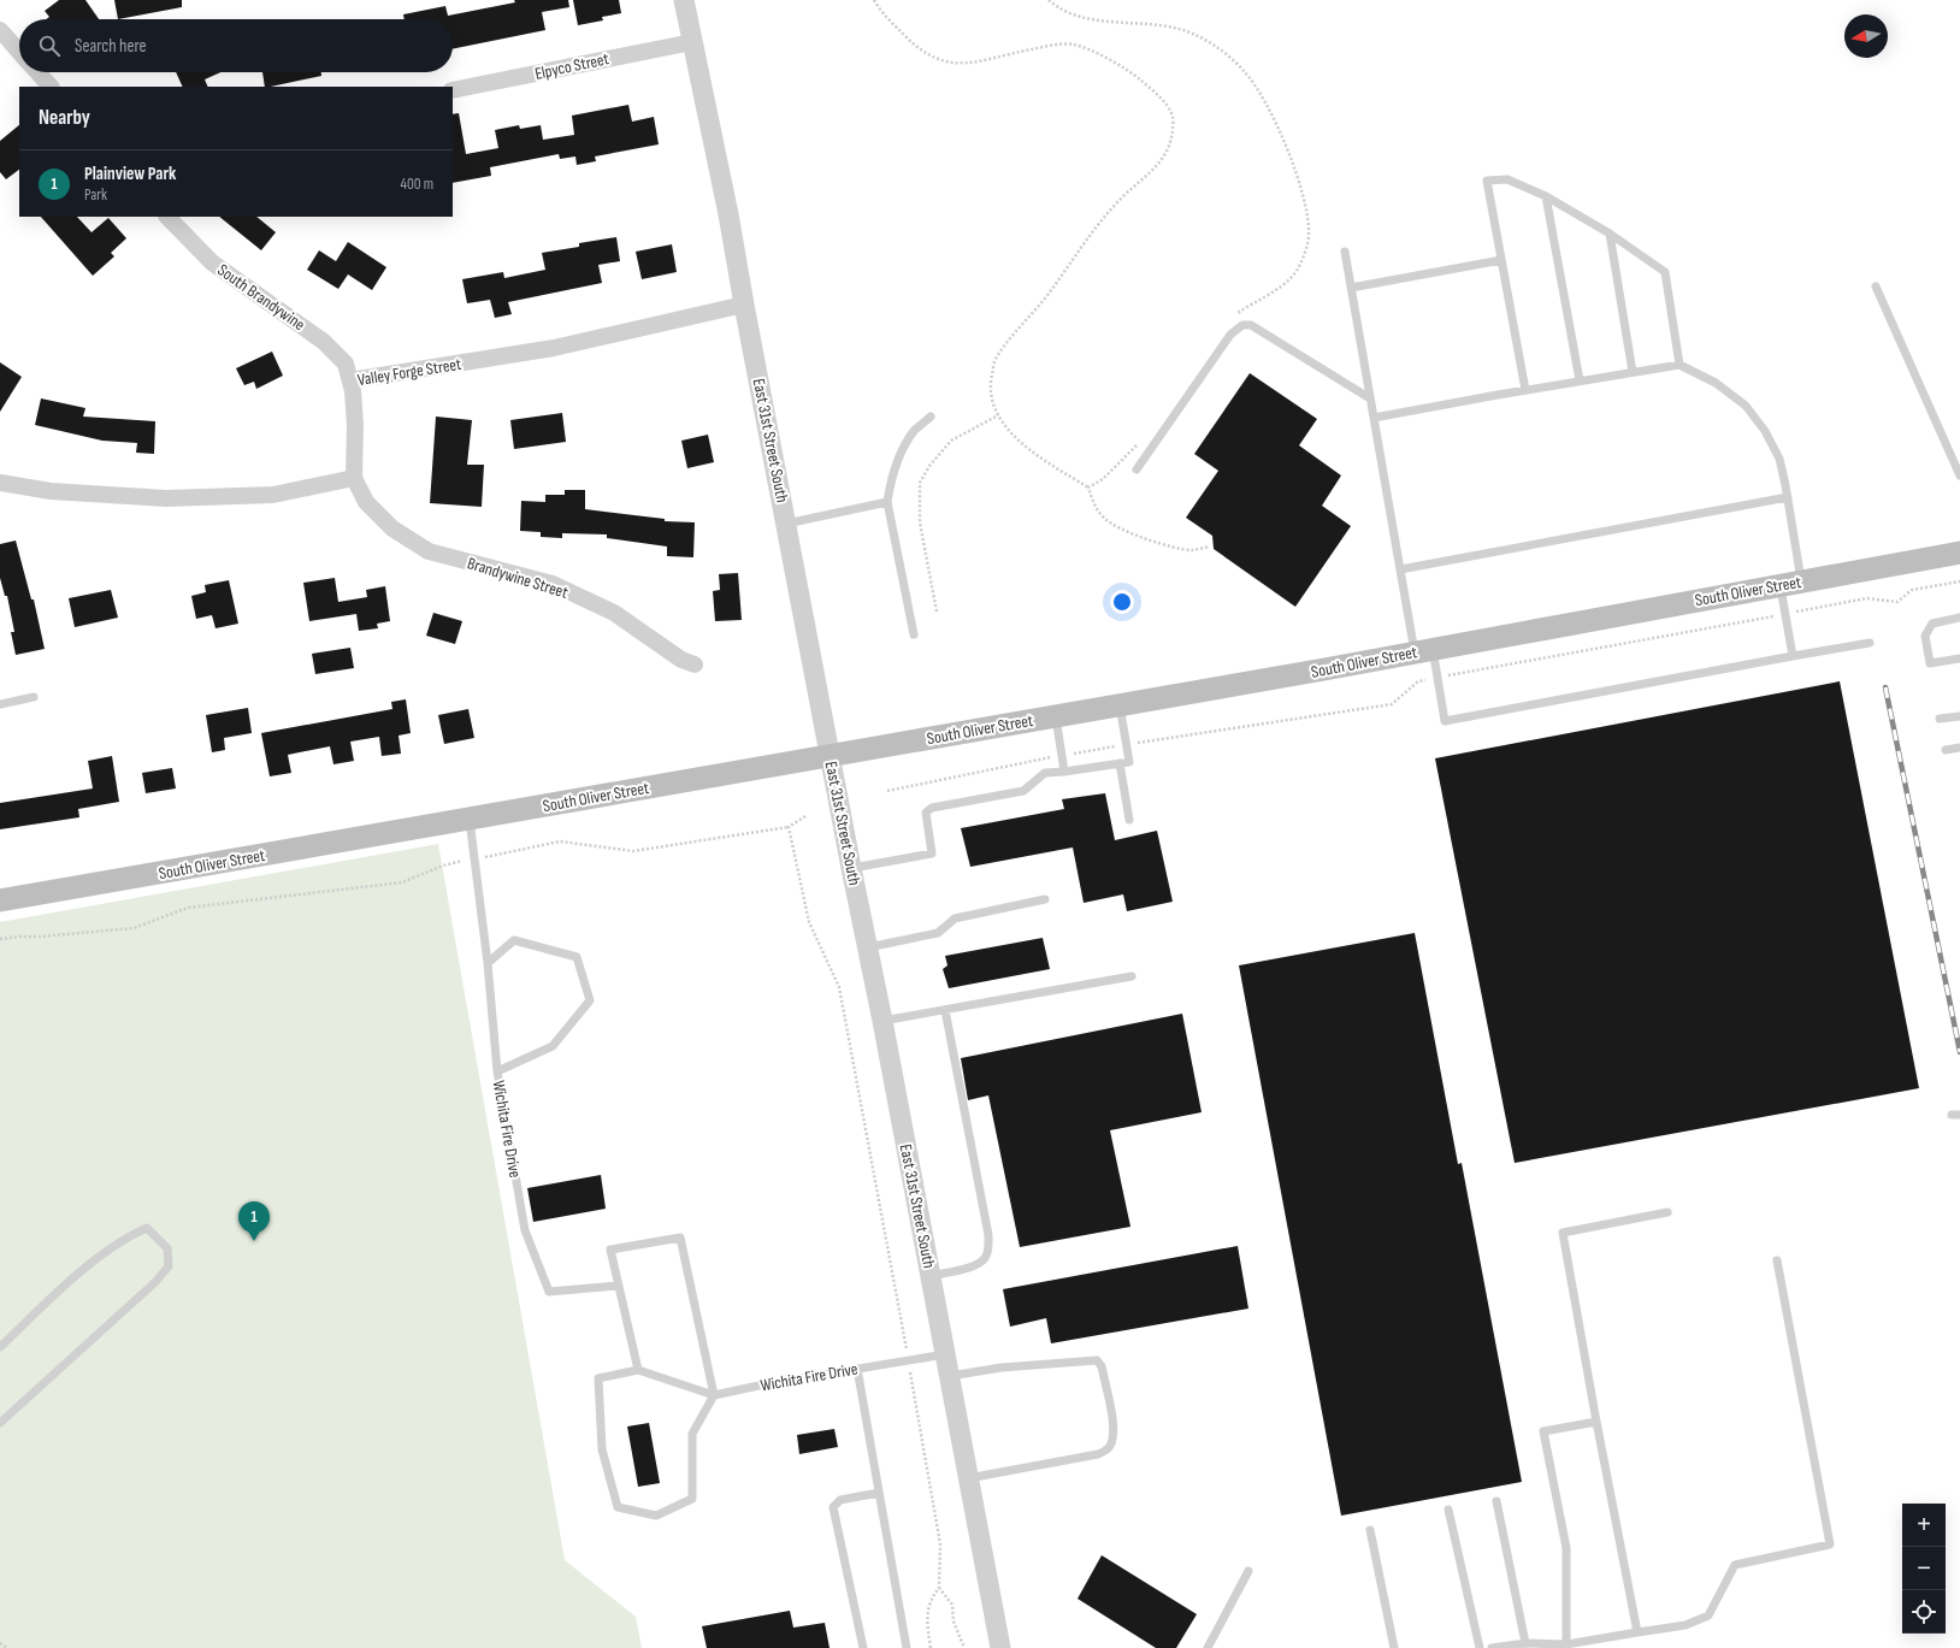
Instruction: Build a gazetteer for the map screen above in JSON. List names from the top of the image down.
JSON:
{
  "streets": {
    "main road": ["South Oliver Street"],
    "street": [
      "Elpyco Street",
      "South Brandywine",
      "Valley Forge Street",
      "East 31st Street South",
      "Brandywine Street"
    ],
    "lane": ["Wichita Fire Drive"]
  },
  "crossings": [
    ["Elpyco Street", "East 31st Street South"],
    ["South Brandywine", "Valley Forge Street"],
    ["Valley Forge Street", "East 31st Street South"],
    ["Valley Forge Street", "Brandywine Street"],
    ["East 31st Street South", "South Oliver Street"],
    ["East 31st Street South", "Wichita Fire Drive"]
  ],
  "north": "left",
  "page": {
    "search": "Search here",
    "heading": "Nearby",
    "list": [
      {
        "mark": "1",
        "name": "Plainview Park",
        "note": "Park",
        "value": "400 m"
      }
    ],
    "pins": "1",
    "map_buttons": ["+", "−"]
  }
}
